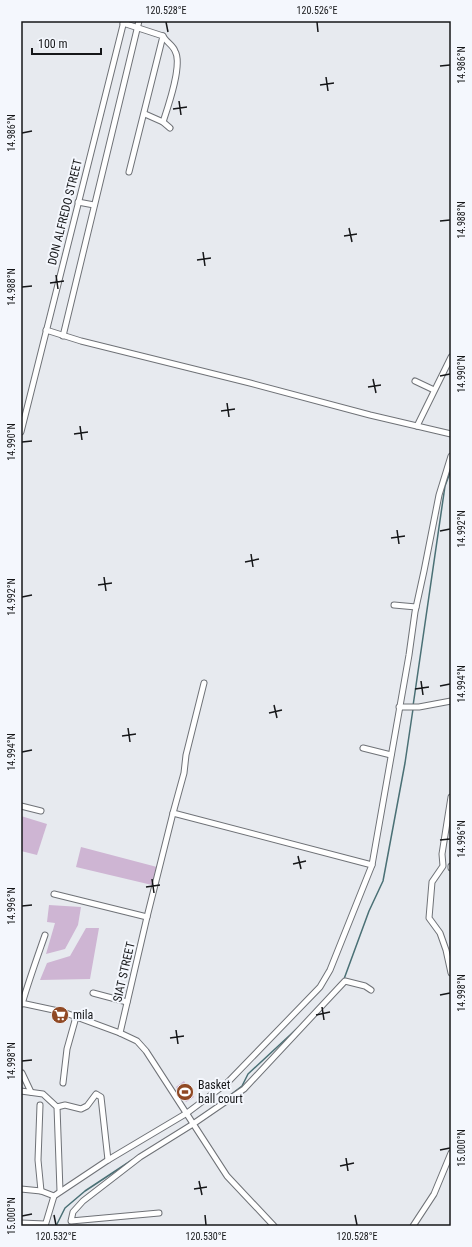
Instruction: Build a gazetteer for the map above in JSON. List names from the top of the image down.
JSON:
{
  "streets": {
    "street": ["DON ALFREDO STREET", "SIAT STREET"]
  },
  "places": {
    "supermarket": ["mila"],
    "sports": ["Basket ball court"]
  },
  "scale_bar": "100 m",
  "coordinates": [
    "120.528°E",
    "120.526°E",
    "14.986°N",
    "14.988°N",
    "14.990°N",
    "14.992°N",
    "14.994°N",
    "14.996°N",
    "14.998°N",
    "15.000°N",
    "120.532°E",
    "120.530°E"
  ]
}
